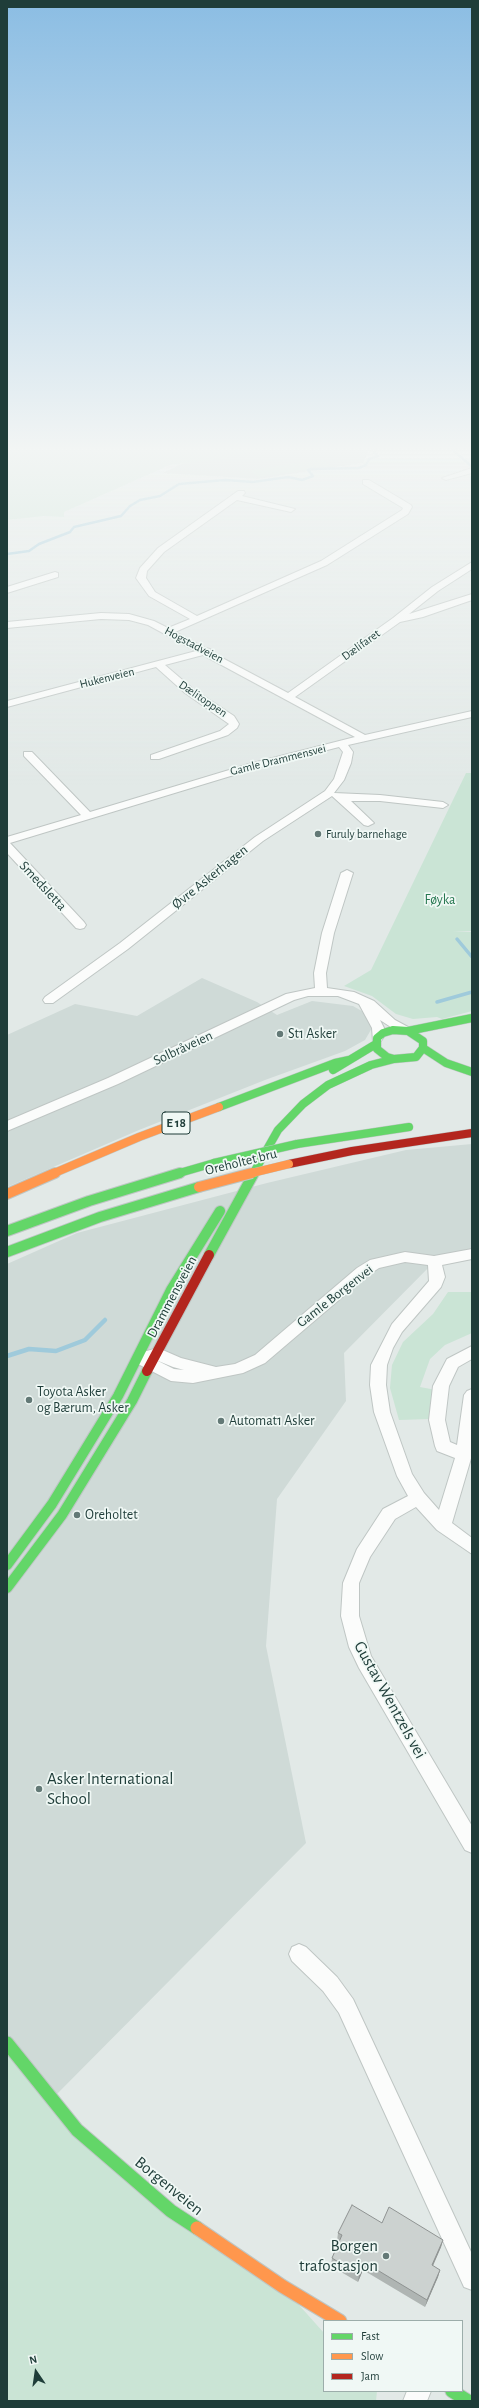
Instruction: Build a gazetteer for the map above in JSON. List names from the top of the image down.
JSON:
{
  "streets": {
    "main road": [
      "E 18",
      "Oreholtet bru",
      "Drammensveien",
      "Borgenveien"
    ],
    "street": [
      "Hogstadveien",
      "Dælifaret",
      "Hukenveien",
      "Dælitoppen",
      "Gamle Drammensvei",
      "Øvre Askerhagen",
      "Smedsletta",
      "Solbråveien",
      "Gamle Borgenvei",
      "Gustav Wentzels vei"
    ]
  },
  "crossings": [
    ["Hogstadveien", "Dælifaret"],
    ["Hogstadveien", "Hukenveien"],
    ["Hogstadveien", "Gamle Drammensvei"],
    ["Hukenveien", "Dælitoppen"],
    ["Gamle Drammensvei", "Øvre Askerhagen"],
    ["Solbråveien", "Drammensveien"],
    ["Gamle Borgenvei", "Drammensveien"]
  ],
  "parks": ["Føyka"],
  "places": [
    "Furuly barnehage",
    "St1 Asker",
    "Toyota Asker og Bærum, Asker",
    "Automat1 Asker",
    "Oreholtet",
    "Asker International School",
    "Borgen trafostasjon"
  ],
  "legend": ["Fast", "Slow", "Jam"],
  "north": "top"
}
